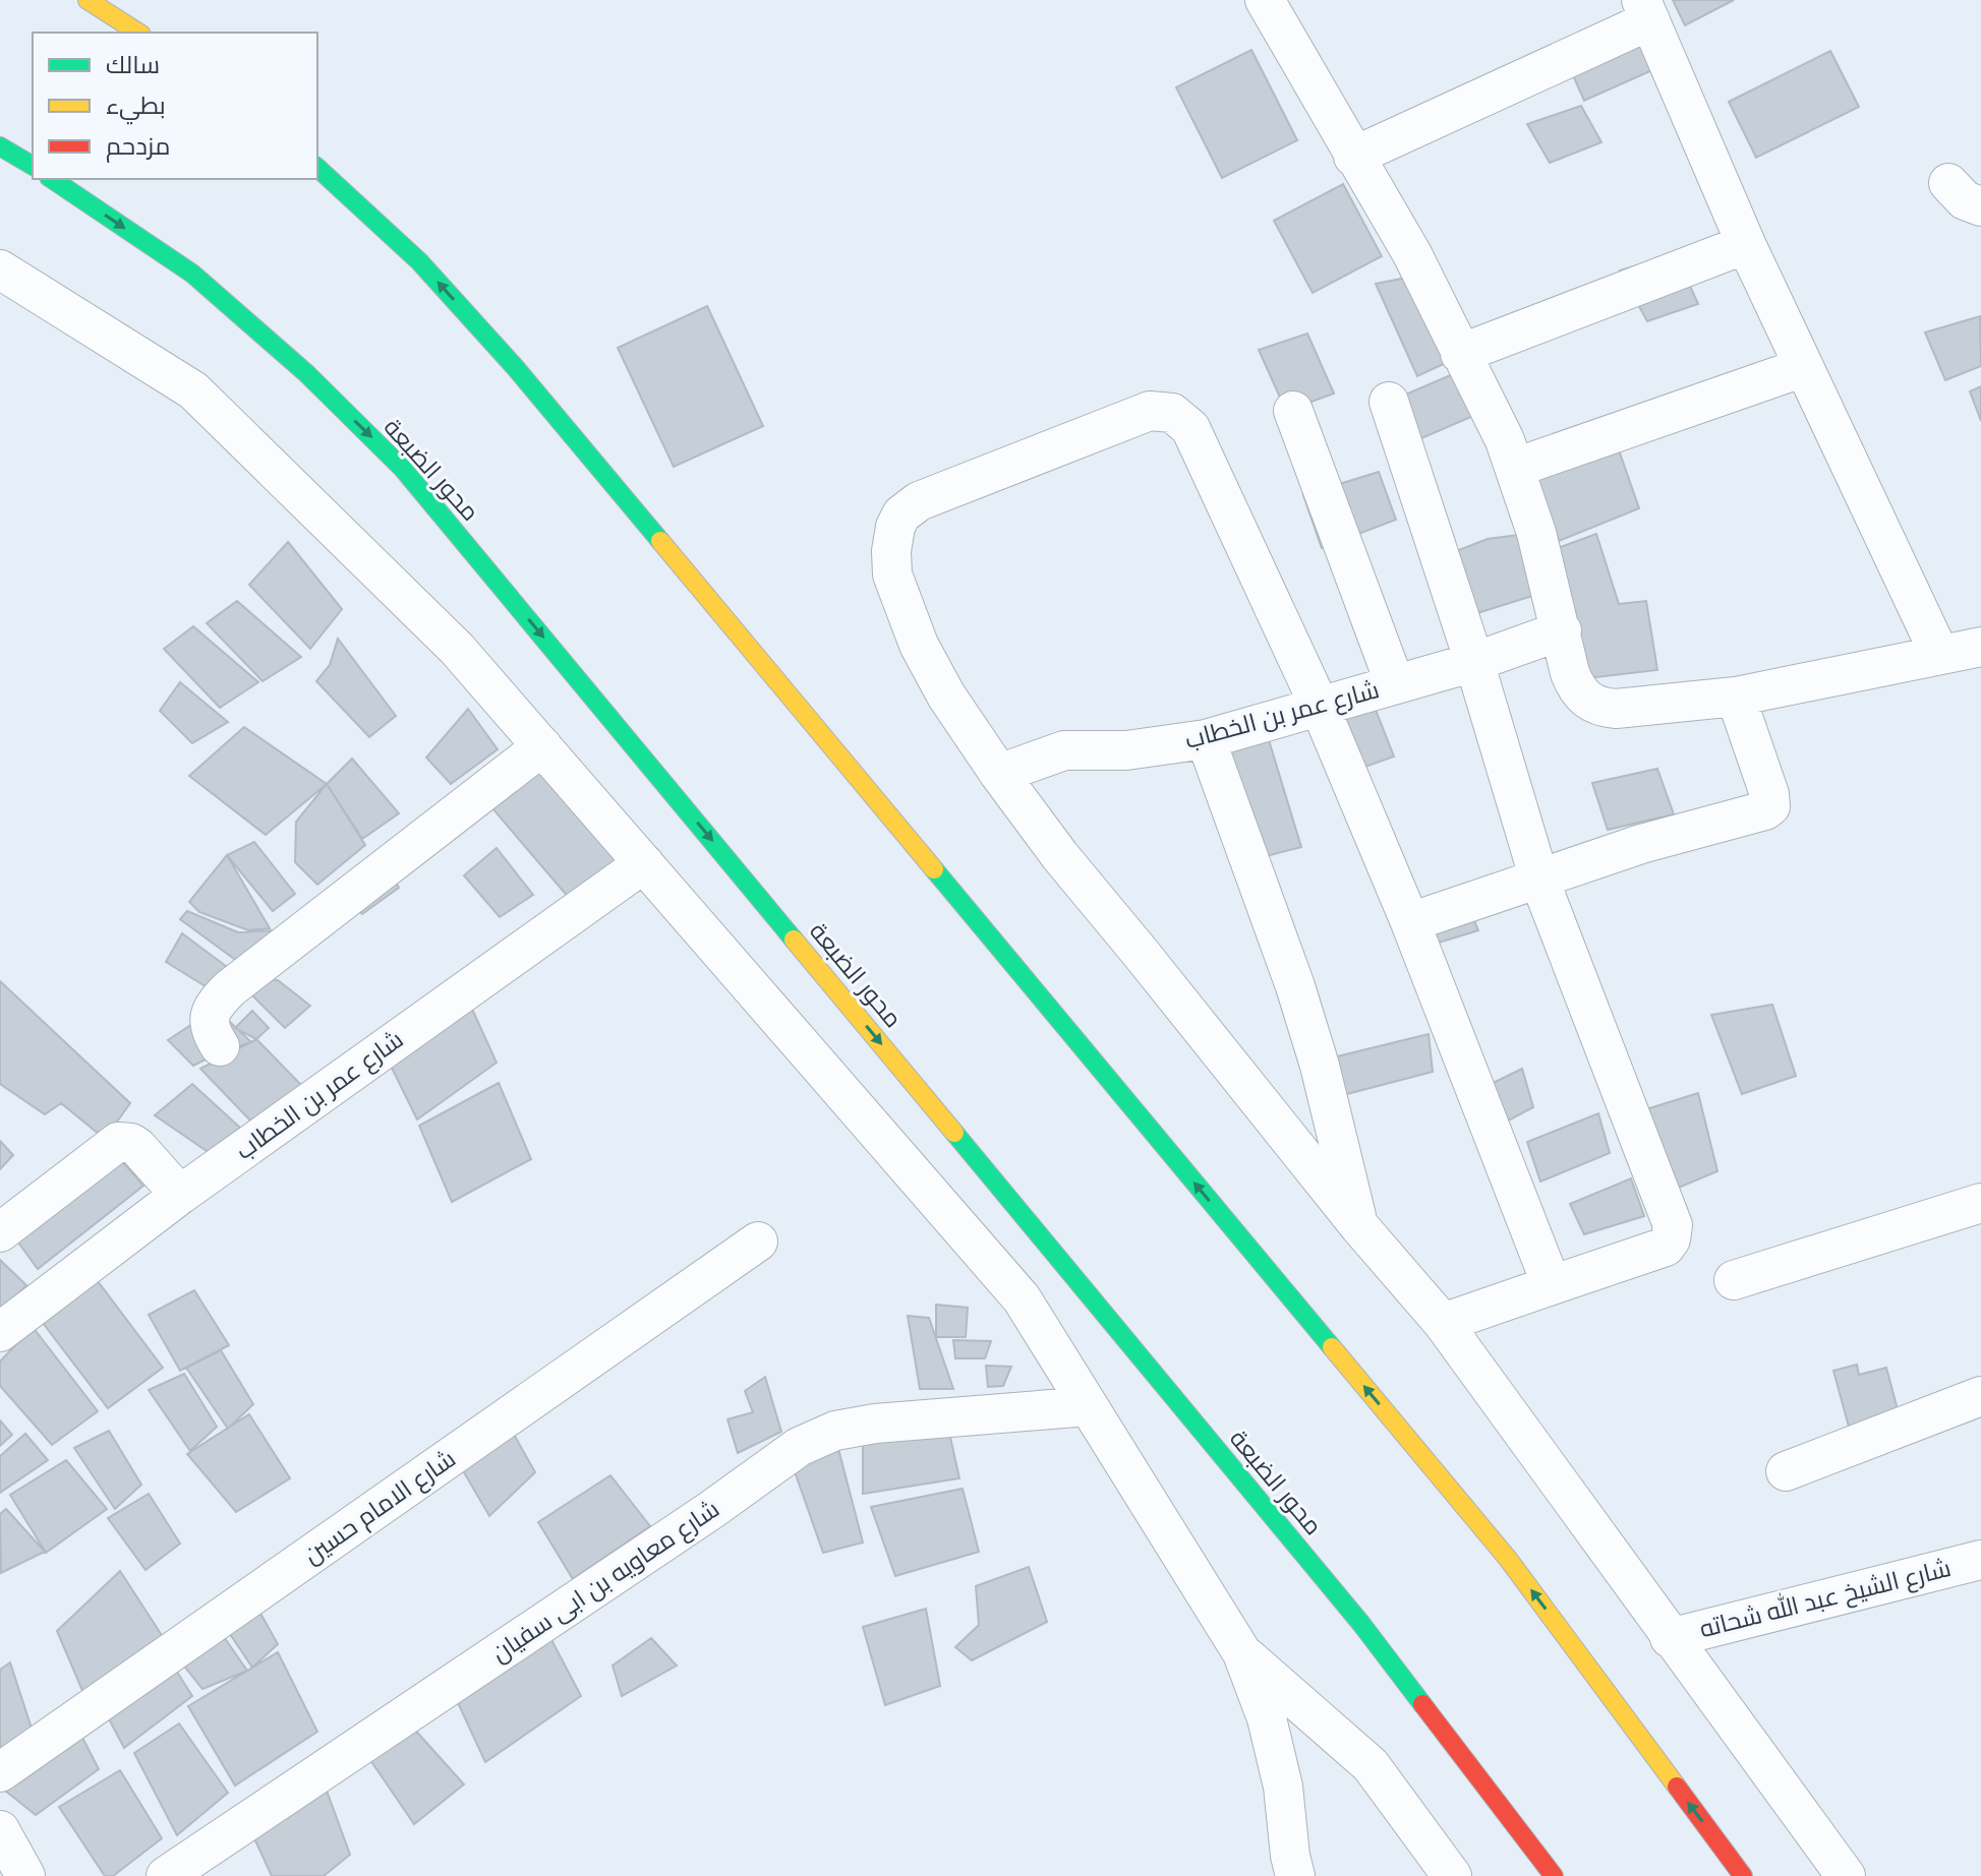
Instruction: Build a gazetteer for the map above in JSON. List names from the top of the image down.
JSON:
{
  "streets": {
    "highway": ["محور الضبعة"],
    "street": [
      "شارع عمر بن الخطاب",
      "شارع الامام حسين",
      "شارع معاويه بن ابى سفيان",
      "شارع الشيخ عبد الله شحاته"
    ]
  },
  "legend": ["سالك", "بطيء", "مزدحم"]
}
